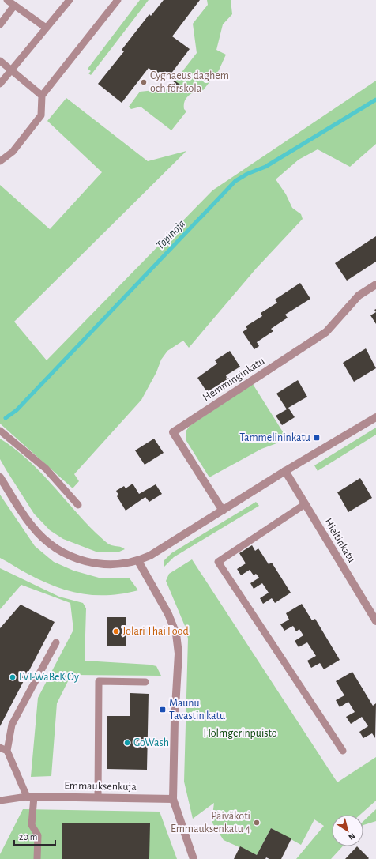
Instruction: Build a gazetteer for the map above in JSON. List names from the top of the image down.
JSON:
{
  "streets": {
    "street": ["Hemminginkatu", "Hjeltinkatu", "Emmauksenkuja"]
  },
  "water": ["Topinoja"],
  "parks": ["Holmgerinpuisto"],
  "places": {
    "other": [
      "Cygnaeus daghem och förskola",
      "Jolari Thai Food",
      "LVI-WaBeK Oy",
      "GoWash",
      "Päiväkoti Emmauksenkatu 4"
    ],
    "transit": ["Tammelininkatu", "Maunu Tavastin katu"]
  },
  "scale_bar": "20 m",
  "north": "bottom right"
}
